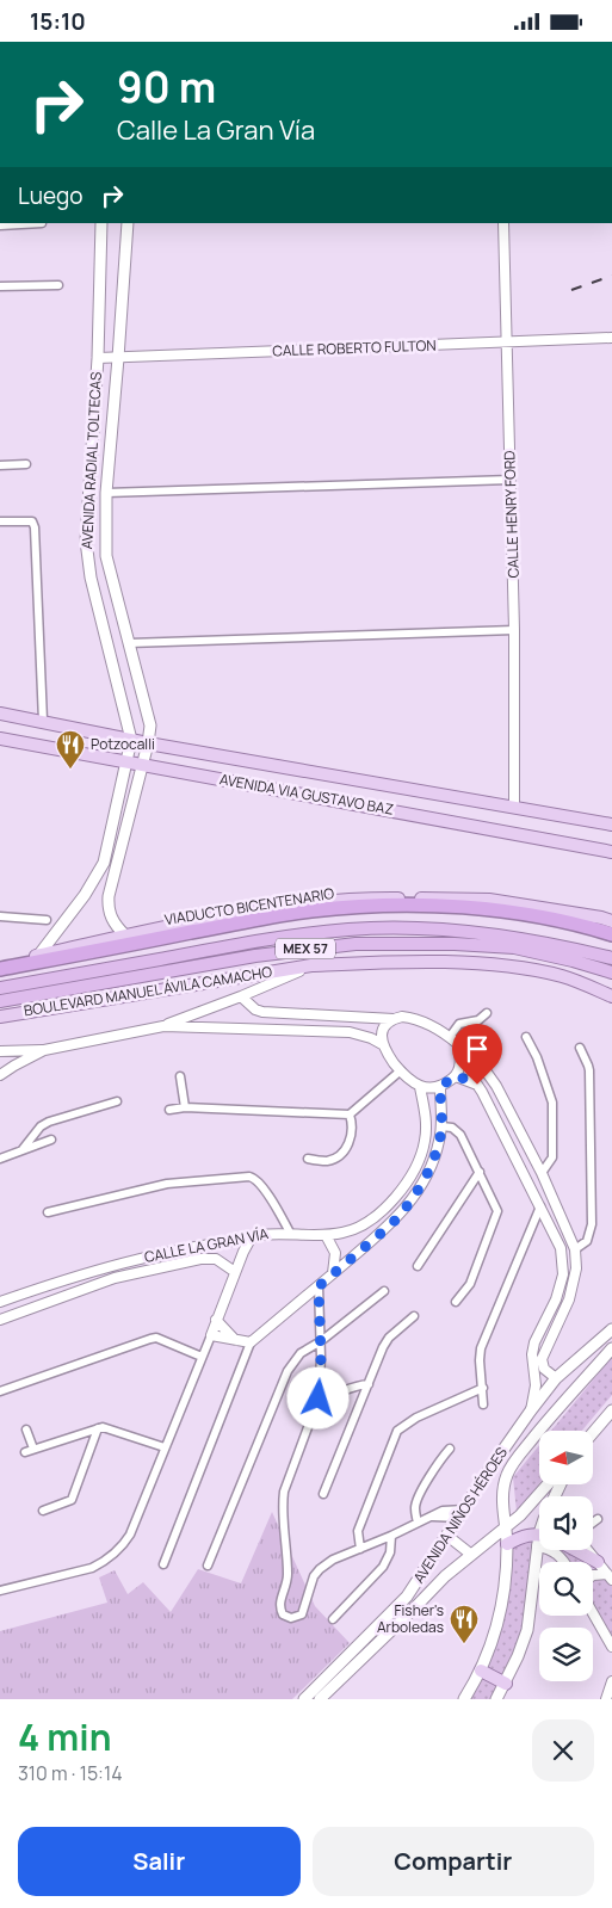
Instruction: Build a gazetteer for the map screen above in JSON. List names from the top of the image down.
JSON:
{
  "streets": {
    "highway": ["VIADUCTO BICENTENARIO", "MEX 57", "BOULEVARD MANUEL ÁVILA CAMACHO"],
    "main road": ["AVENIDA RADIAL TOLTECAS", "AVENIDA VIA GUSTAVO BAZ", "AVENIDA NIÑOS HÉROES"],
    "street": ["CALLE ROBERTO FULTON", "CALLE HENRY FORD", "CALLE LA GRAN VÍA"]
  },
  "crossings": [
    ["CALLE ROBERTO FULTON", "AVENIDA RADIAL TOLTECAS"],
    ["CALLE ROBERTO FULTON", "CALLE HENRY FORD"],
    ["AVENIDA RADIAL TOLTECAS", "AVENIDA VIA GUSTAVO BAZ"],
    ["CALLE HENRY FORD", "AVENIDA VIA GUSTAVO BAZ"]
  ],
  "places": {
    "restaurant": ["Potzocalli", "Fisher's Arboledas"]
  },
  "north": "left",
  "page": {
    "status": "15:10",
    "turn": ["90 m", "Calle La Gran Vía"],
    "then": "Luego",
    "heading": ["4 min", "310 m · 15:14"],
    "buttons": ["Salir", "Compartir"]
  }
}
